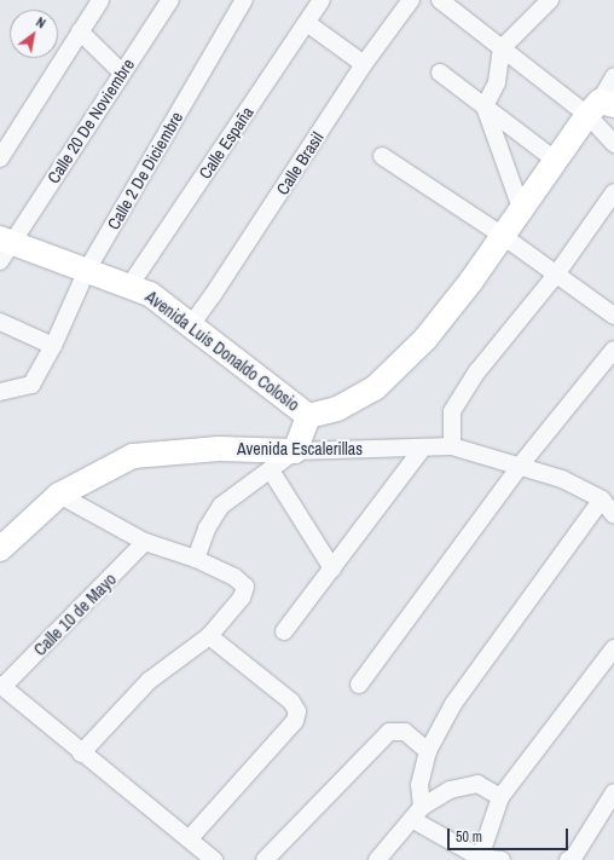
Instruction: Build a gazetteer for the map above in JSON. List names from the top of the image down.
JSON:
{
  "streets": {
    "main road": ["Avenida Luis Donaldo Colosio", "Avenida Escalerillas"],
    "street": [
      "Calle 20 De Noviembre",
      "Calle España",
      "Calle Brasil",
      "Calle 2 De Diciembre",
      "Calle 10 de Mayo"
    ]
  },
  "crossings": [
    ["Calle 20 De Noviembre", "Avenida Luis Donaldo Colosio"],
    ["Calle España", "Avenida Luis Donaldo Colosio"],
    ["Calle Brasil", "Avenida Luis Donaldo Colosio"],
    ["Calle 2 De Diciembre", "Avenida Luis Donaldo Colosio"],
    ["Avenida Luis Donaldo Colosio", "Avenida Escalerillas"]
  ],
  "scale_bar": "50 m",
  "north": "top right"
}
